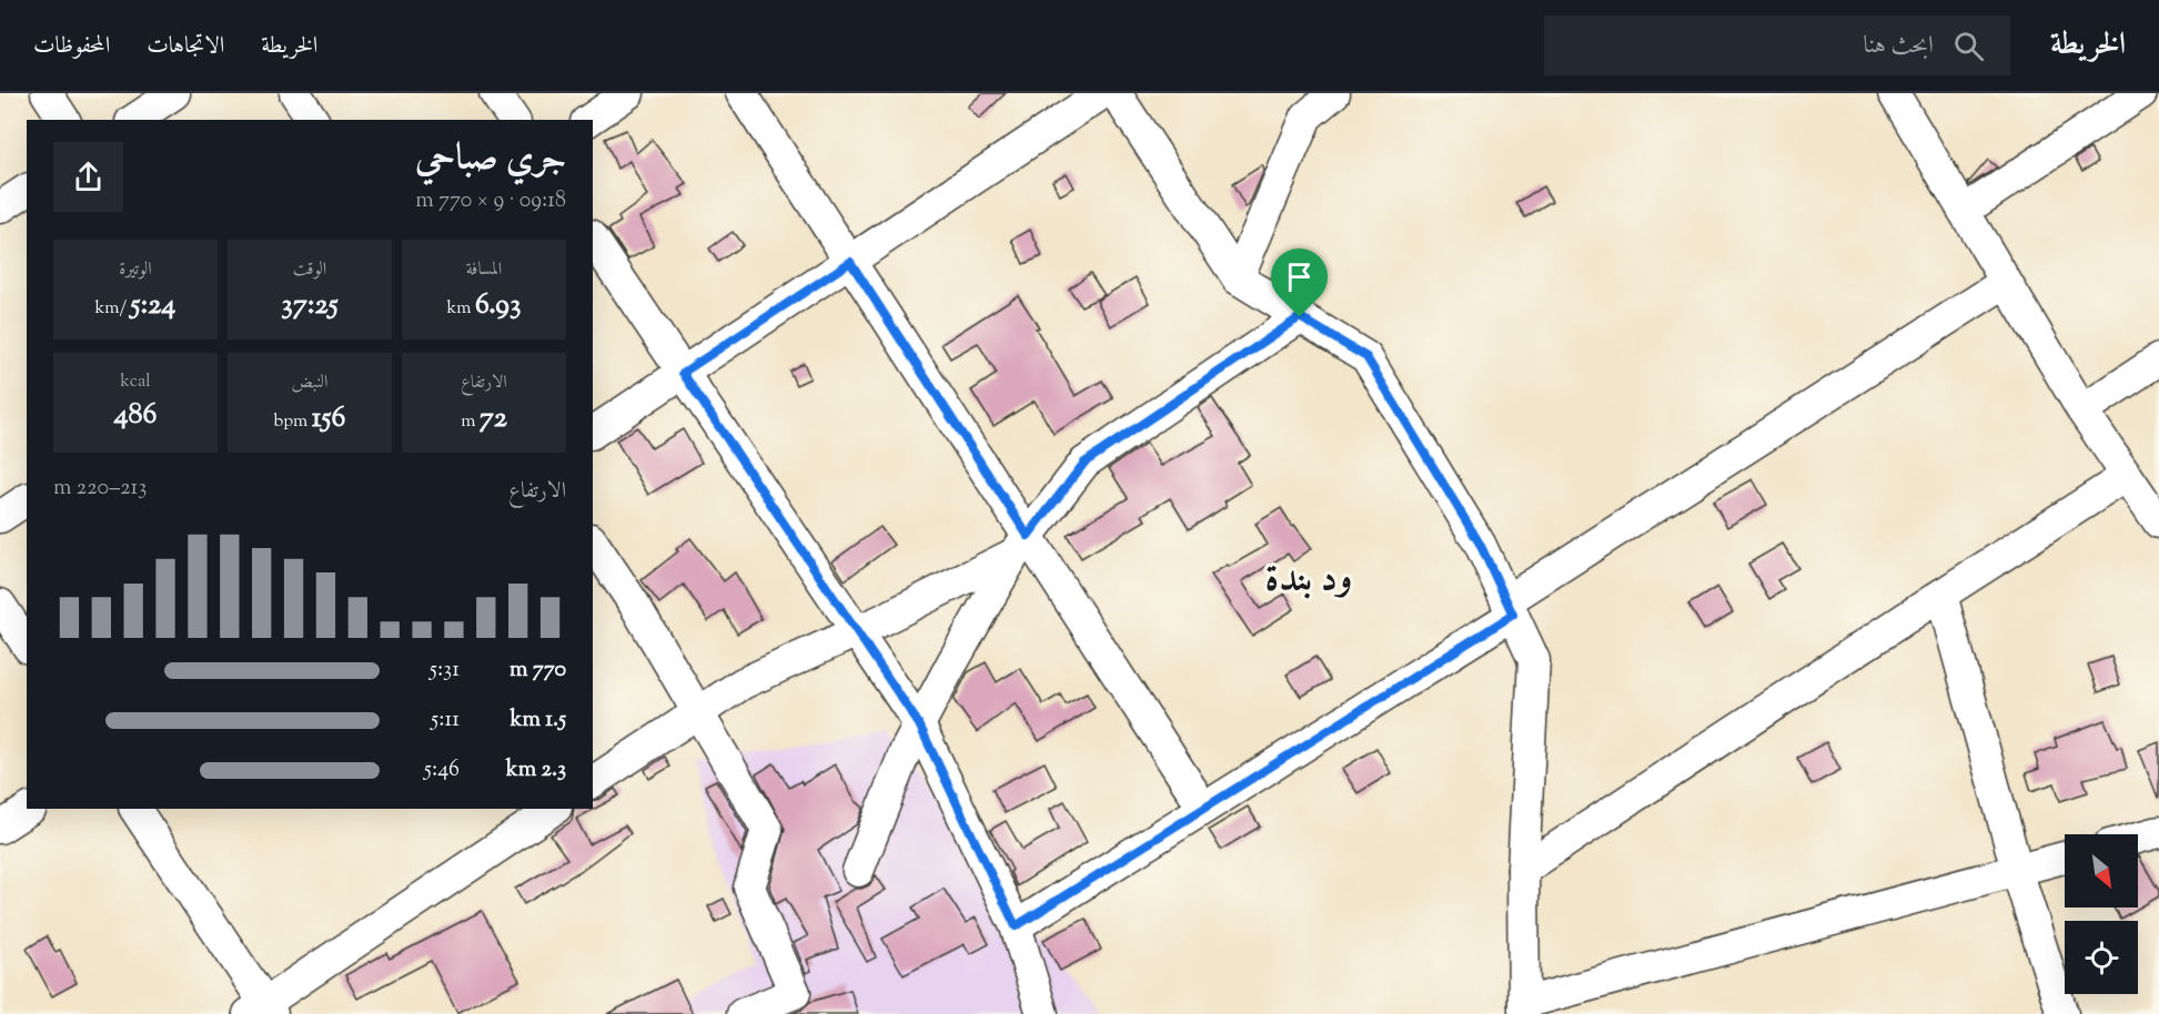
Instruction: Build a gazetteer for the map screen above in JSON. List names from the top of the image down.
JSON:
{
  "districts": ["ود بندة"],
  "north": "bottom right",
  "page": {
    "header": "الخريطة",
    "search": "ابحث هنا",
    "nav": ["الخريطة", "الاتجاهات", "المحفوظات"],
    "heading": ["جري صباحي", "09:18 · 9 × 770 m"],
    "stats": [
      ["المسافة", "6.93 km"],
      ["الوقت", "37:25"],
      ["الوتيرة", "5:24 /km"],
      ["الارتفاع", "72 m"],
      ["النبض", "156 bpm"],
      ["kcal", "486"]
    ],
    "chart": ["الارتفاع", "213–220 m"],
    "list": [
      {
        "name": "770 m",
        "note": "5:31"
      },
      {
        "name": "1.5 km",
        "note": "5:11"
      },
      {
        "name": "2.3 km",
        "note": "5:46"
      }
    ]
  }
}
